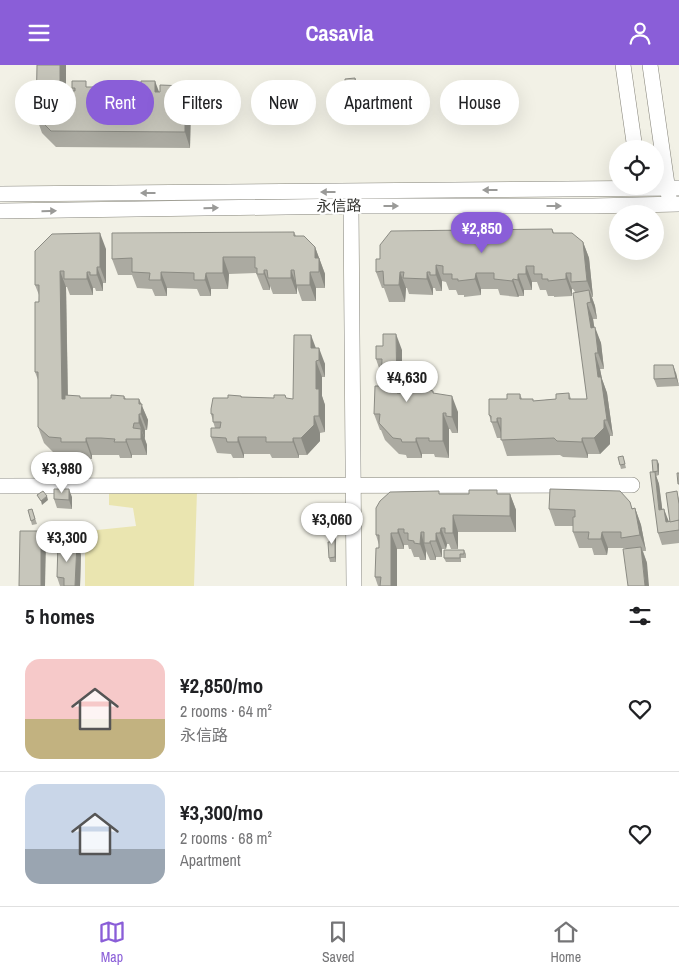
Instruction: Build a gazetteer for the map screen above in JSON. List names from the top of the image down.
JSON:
{
  "streets": {
    "street": ["永信路"]
  },
  "page": {
    "header": "Casavia",
    "chip": [
      "Buy",
      "Rent",
      "Filters",
      "New",
      "Apartment",
      "House"
    ],
    "price": [
      "¥2,850",
      "¥4,630",
      "¥3,980",
      "¥3,060",
      "¥3,300"
    ],
    "heading": "5 homes",
    "list": [
      {
        "name": "¥2,850/mo",
        "note": "2 rooms · 64 m² · 永信路"
      },
      {
        "name": "¥3,300/mo",
        "note": "2 rooms · 68 m² · Apartment"
      }
    ],
    "tabs": ["Map", "Saved", "Home"]
  }
}
